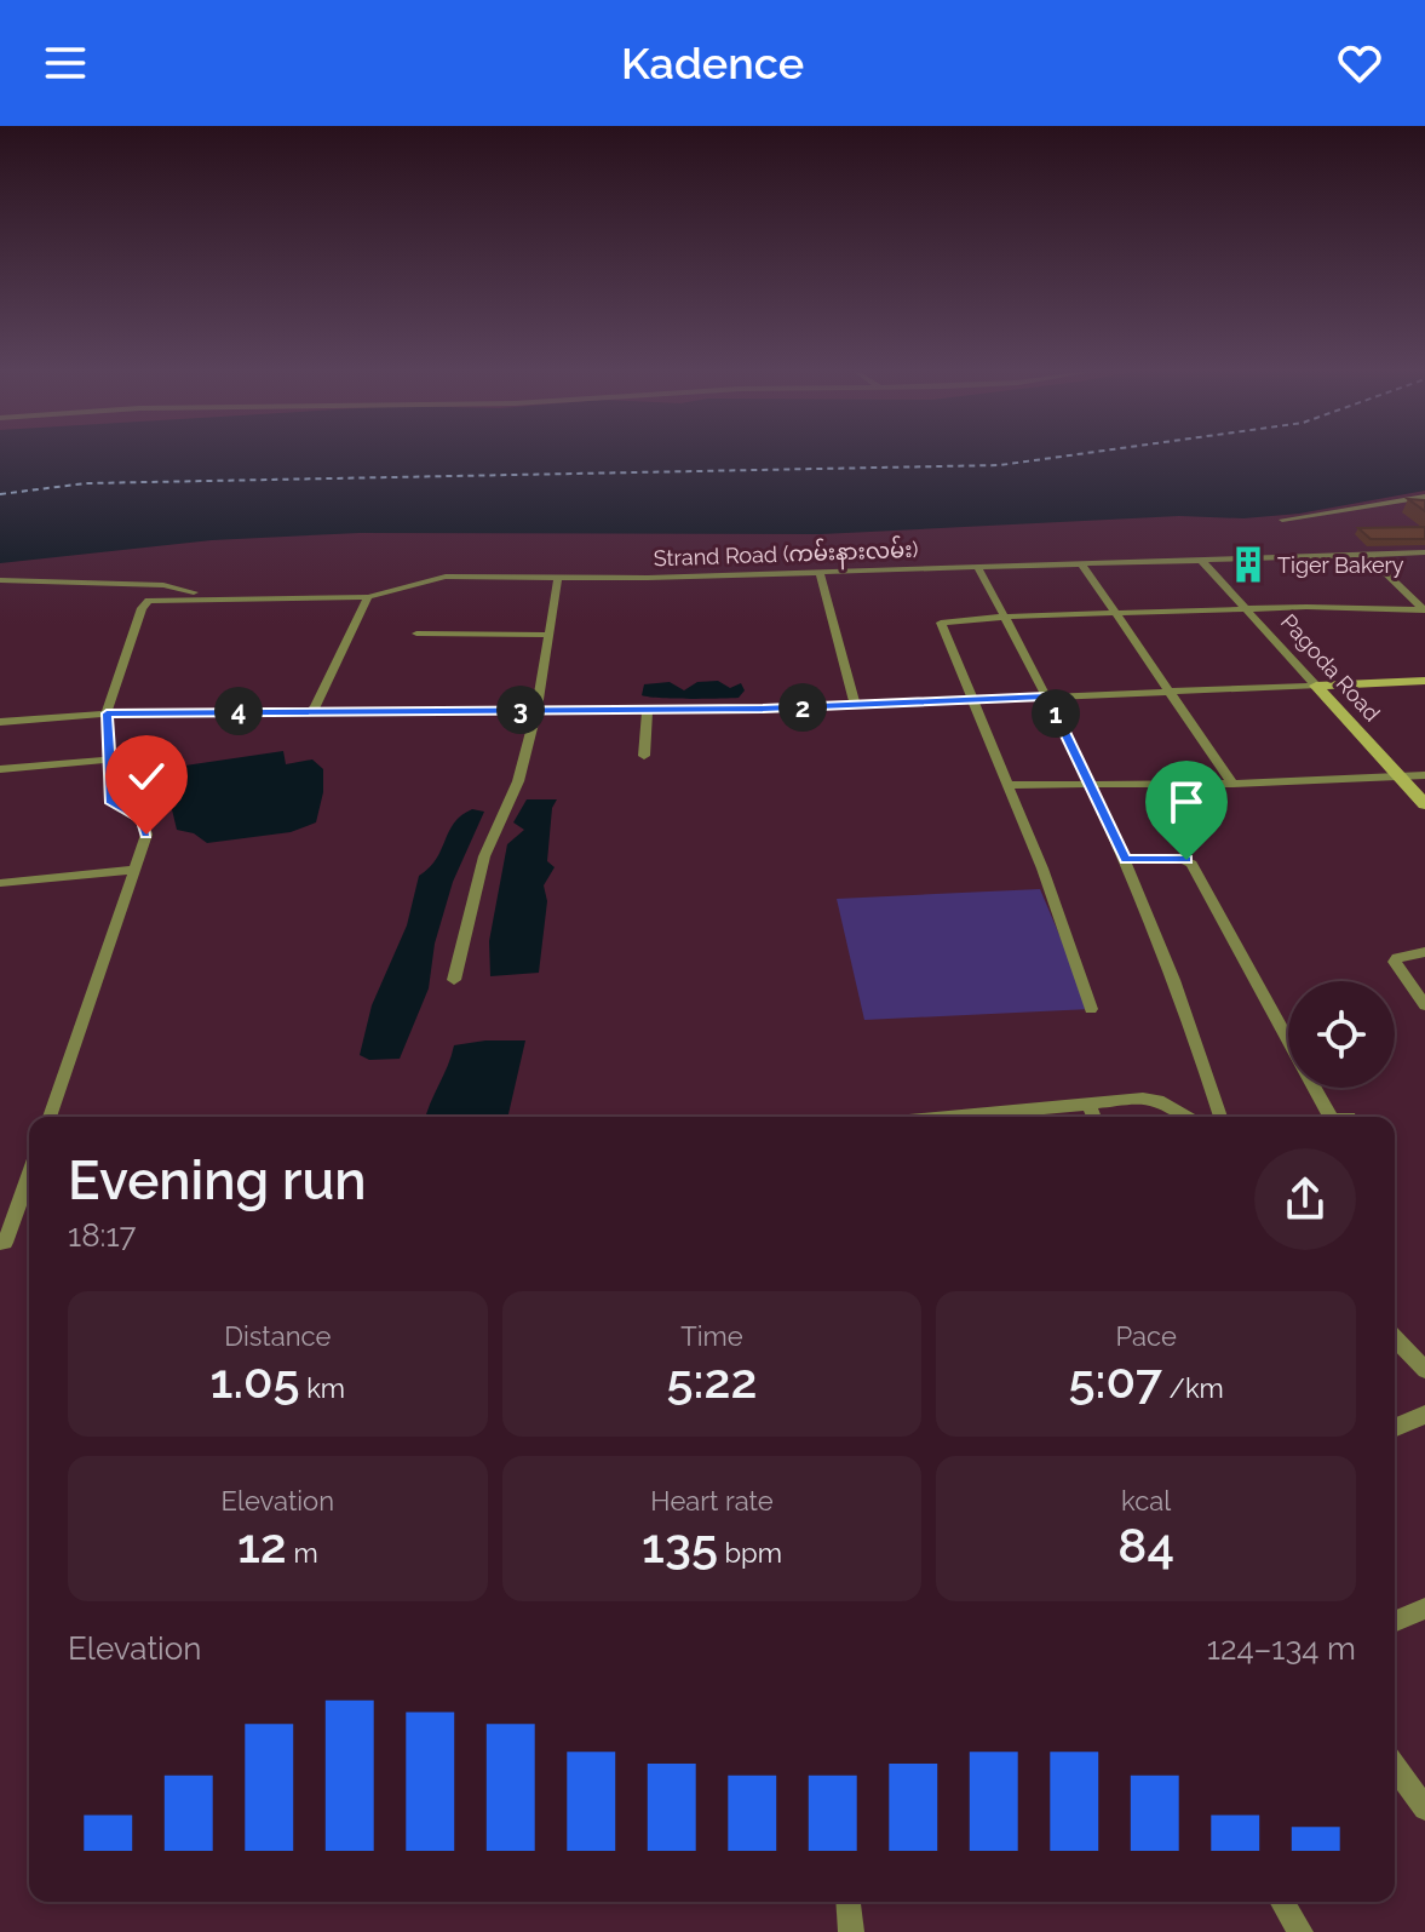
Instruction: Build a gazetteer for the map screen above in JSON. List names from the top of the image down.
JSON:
{
  "streets": {
    "main road": ["Pagoda Road"],
    "street": ["Strand Road (ကမ်းနားလမ်း)"]
  },
  "crossings": [
    ["Strand Road (ကမ်းနားလမ်း)", "Pagoda Road"]
  ],
  "places": {
    "building": ["Tiger Bakery"]
  },
  "page": {
    "header": "Kadence",
    "pins": [
      "2",
      "3",
      "4",
      "1"
    ],
    "heading": ["Evening run", "18:17"],
    "stats": [
      ["Distance", "1.05 km"],
      ["Time", "5:22"],
      ["Pace", "5:07 /km"],
      ["Elevation", "12 m"],
      ["Heart rate", "135 bpm"],
      ["kcal", "84"]
    ],
    "chart": ["Elevation", "124–134 m"]
  }
}
